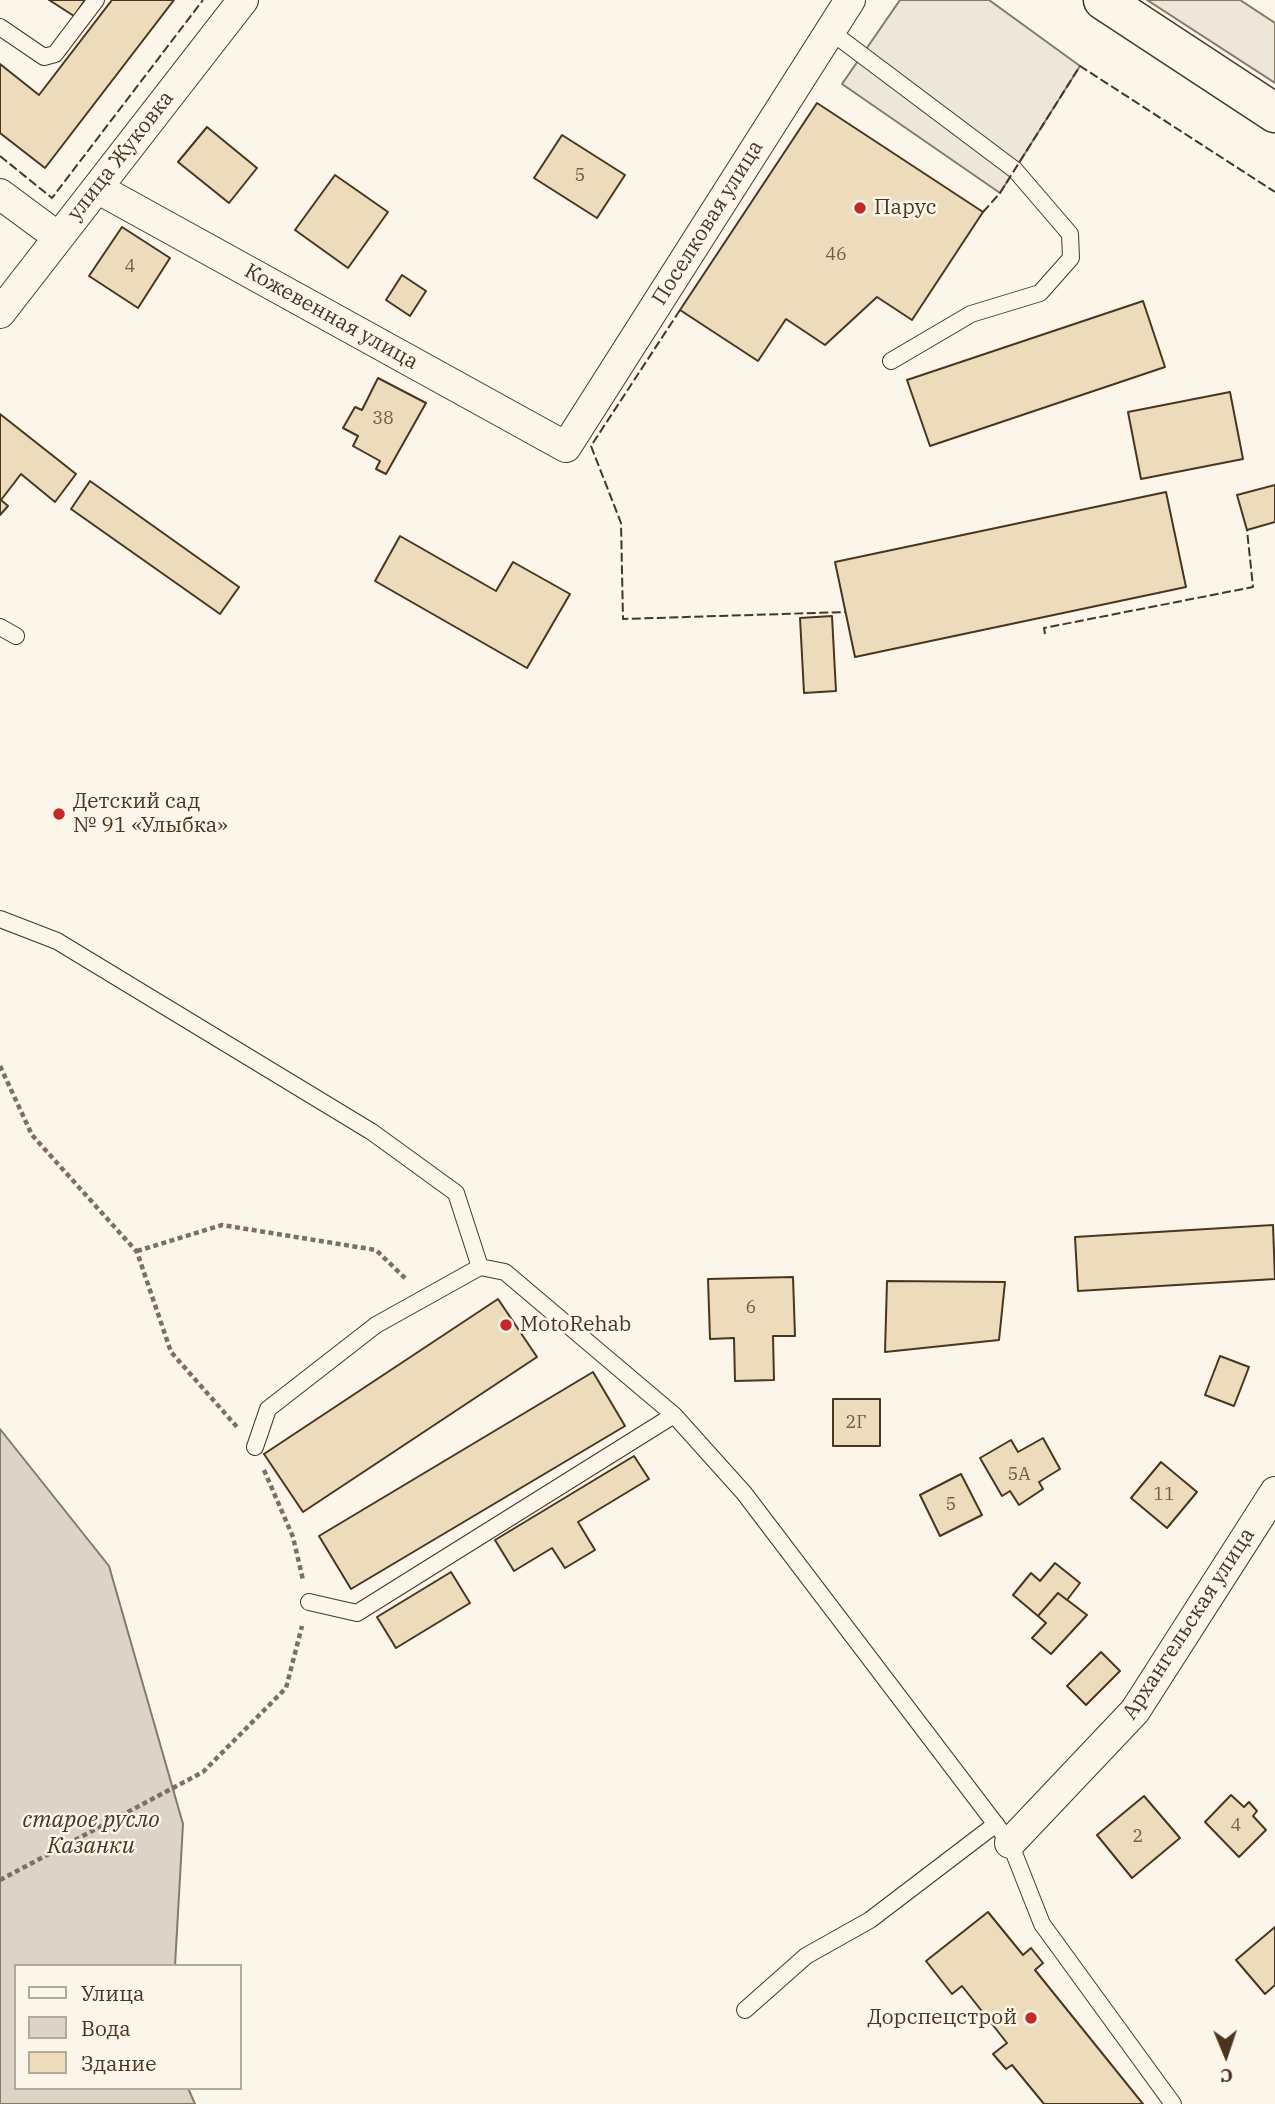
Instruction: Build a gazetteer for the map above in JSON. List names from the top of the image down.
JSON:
{
  "streets": {
    "street": [
      "улица Жуковка",
      "Поселковая улица",
      "Кожевенная улица",
      "Архангельская улица"
    ]
  },
  "crossings": [
    ["улица Жуковка", "Кожевенная улица"],
    ["Поселковая улица", "Кожевенная улица"]
  ],
  "water": ["старое русло Казанки"],
  "places": [
    "Парус",
    "Детский сад № 91 «Улыбка»",
    "MotoRehab",
    "Дорспецстрой"
  ],
  "house_numbers": [
    "5",
    "46",
    "4",
    "38",
    "6",
    "2Г",
    "5А",
    "11",
    "5",
    "4",
    "2"
  ],
  "legend": ["Улица", "Вода", "Здание"],
  "north": "bottom"
}
